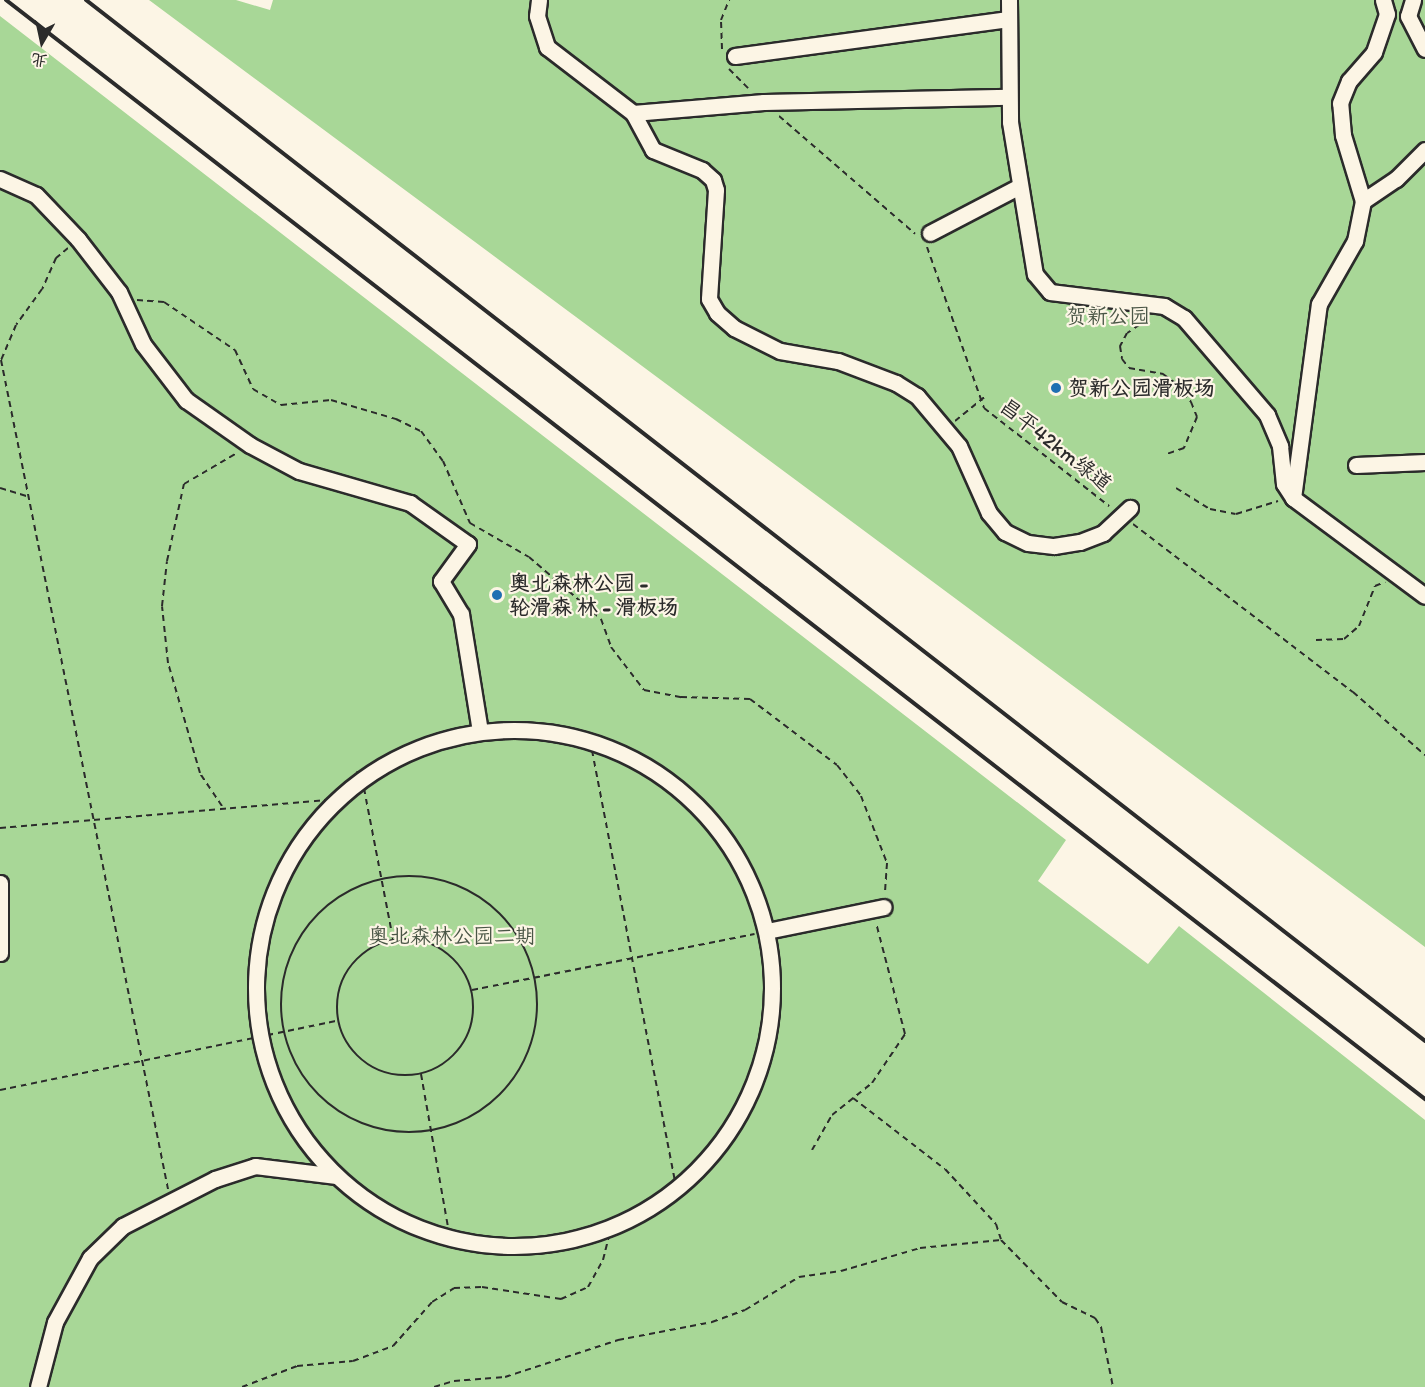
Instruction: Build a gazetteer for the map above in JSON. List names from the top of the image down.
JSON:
{
  "streets": {
    "path": ["昌平42km绿道"]
  },
  "parks": ["贺新公园", "奥北森林公园二期"],
  "places": ["贺新公园滑板场", "奥北森林公园 - 轮滑森 林 - 滑板场"],
  "north": "bottom"
}
